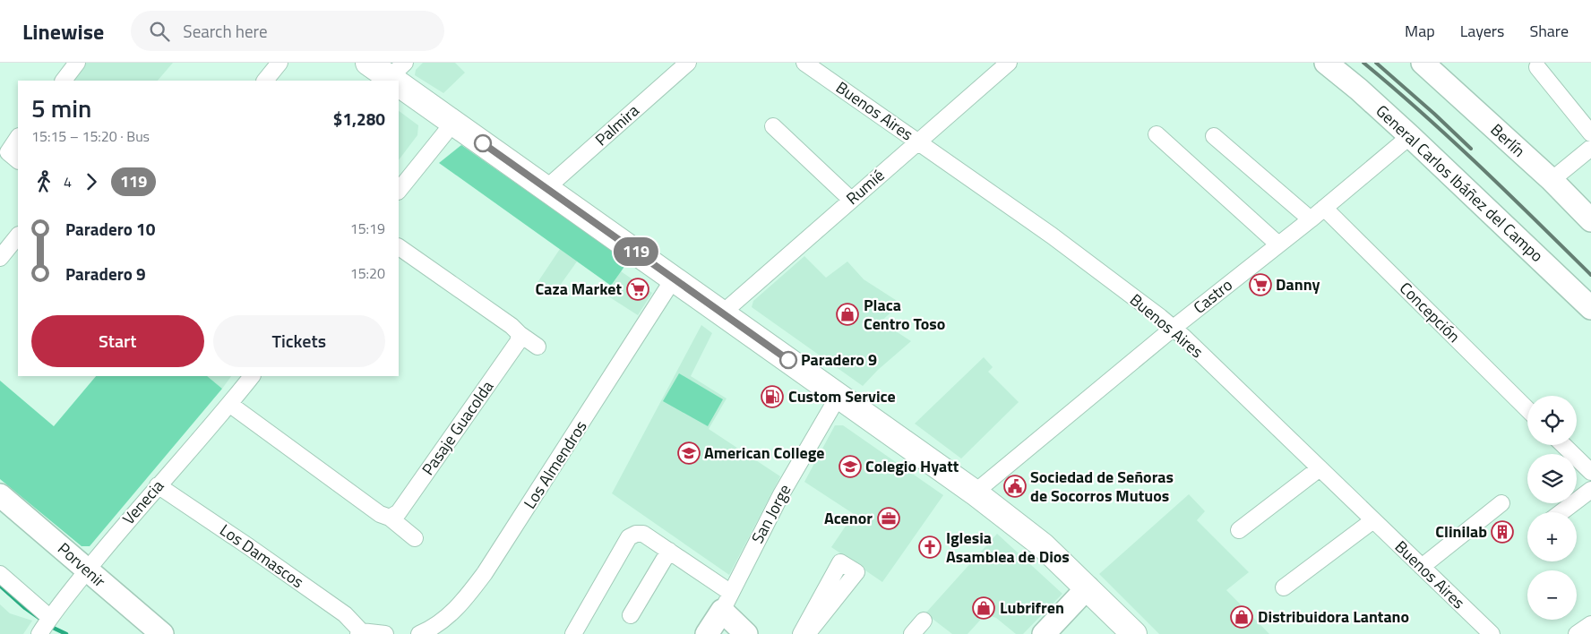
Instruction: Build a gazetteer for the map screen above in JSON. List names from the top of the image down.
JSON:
{
  "streets": {
    "street": [
      "Buenos Aires",
      "Palmira",
      "Berlín",
      "General Carlos Ibáñez del Campo",
      "Rumié",
      "Castro",
      "Concepción",
      "Pasaje Guacolda",
      "Los Almendros",
      "Venecia",
      "San Jorge",
      "Los Damascos",
      "Porvenir"
    ]
  },
  "crossings": [
    ["Buenos Aires", "Rumié"],
    ["Buenos Aires", "Castro"],
    ["General Carlos Ibáñez del Campo", "Castro"],
    ["Castro", "Concepción"],
    ["Venecia", "Los Damascos"],
    ["Venecia", "Porvenir"]
  ],
  "places": {
    "supermarket": ["Danny", "Caza Market"],
    "shop": ["Placa Centro Toso", "Lubrifren", "Distribuidora Lantano"],
    "other": ["Paradero 9"],
    "fuel station": ["Custom Service"],
    "school or university": ["American College", "Colegio Hyatt"],
    "public building": ["Sociedad de Señoras de Socorros Mutuos"],
    "office": ["Acenor"],
    "building": ["Clinilab"],
    "church": ["Iglesia Asamblea de Dios"]
  },
  "lines": ["bus line 119"],
  "page": {
    "header": "Linewise",
    "search": "Search here",
    "nav": ["Map", "Layers", "Share"],
    "on_map": "119",
    "heading": ["5 min", "15:15 – 15:20 · Bus", "$1,280"],
    "legs": ["4", "119"],
    "list": [
      {
        "name": "Paradero 10",
        "value": "15:19"
      },
      {
        "name": "Paradero 9",
        "value": "15:20"
      }
    ],
    "buttons": ["Start", "Tickets"],
    "map_buttons": ["+", "−"]
  }
}
